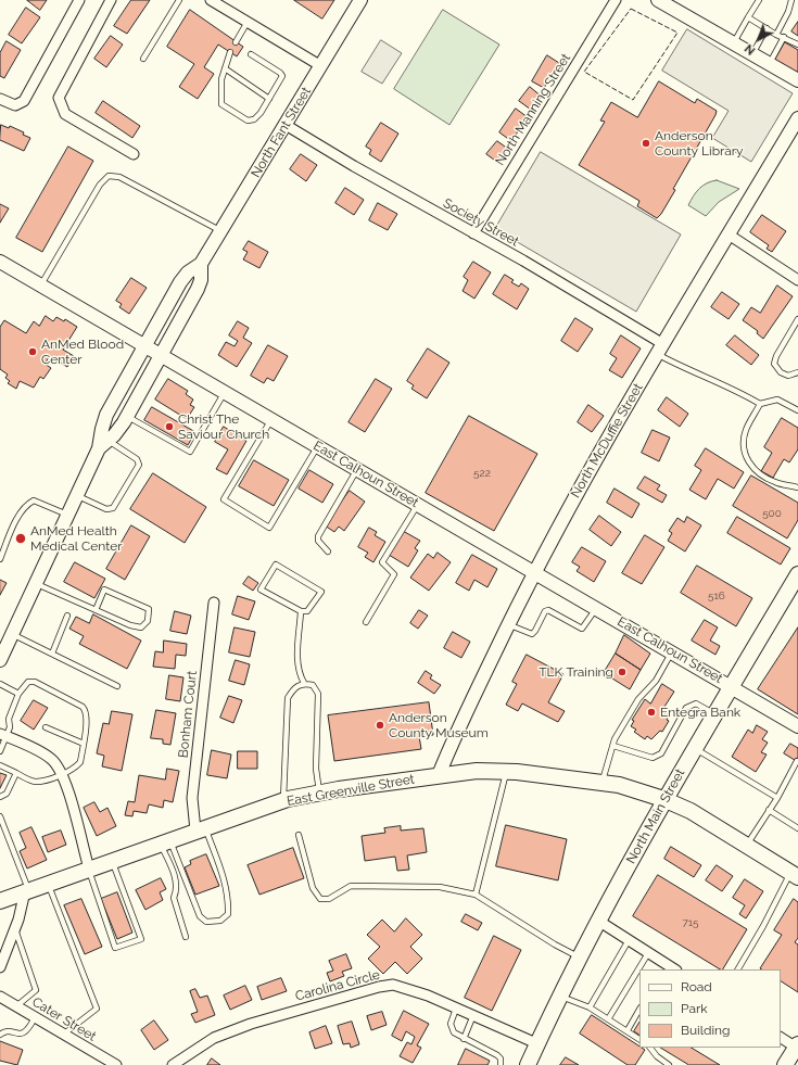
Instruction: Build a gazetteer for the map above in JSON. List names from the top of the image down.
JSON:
{
  "streets": {
    "main road": ["East Greenville Street", "North Main Street"],
    "street": [
      "North Manning Street",
      "North Fant Street",
      "Society Street",
      "North McDuffie Street",
      "East Calhoun Street",
      "Bonham Court",
      "Carolina Circle",
      "Cater Street"
    ]
  },
  "crossings": [
    ["North Manning Street", "Society Street"],
    ["North Fant Street", "Society Street"],
    ["North Fant Street", "East Calhoun Street"],
    ["Society Street", "North McDuffie Street"],
    ["North McDuffie Street", "East Calhoun Street"],
    ["North McDuffie Street", "East Greenville Street"],
    ["East Calhoun Street", "North Main Street"],
    ["Bonham Court", "East Greenville Street"],
    ["East Greenville Street", "North Main Street"],
    ["North Main Street", "Carolina Circle"]
  ],
  "places": [
    "Anderson County Library",
    "AnMed Blood Center",
    "Christ The Saviour Church",
    "AnMed Health Medical Center",
    "TLK Training",
    "Entegra Bank",
    "Anderson County Museum"
  ],
  "house_numbers": [
    "522",
    "500",
    "516",
    "715"
  ],
  "legend": ["Road", "Park", "Building"],
  "north": "bottom left"
}
